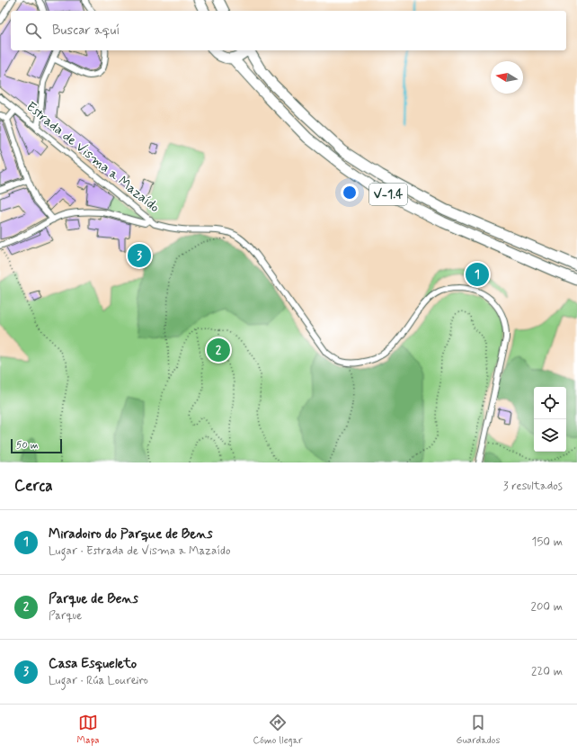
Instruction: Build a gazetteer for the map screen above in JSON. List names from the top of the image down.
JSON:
{
  "streets": {
    "highway": ["V-1.4"],
    "street": ["Estrada de Visma a Mazaído"]
  },
  "scale_bar": "50 m",
  "north": "left",
  "page": {
    "search": "Buscar aquí",
    "pins": ["3", "1", "2"],
    "scale": "50 m",
    "heading": ["Cerca", "3 resultados"],
    "list": [
      {
        "mark": "1",
        "name": "Miradoiro do Parque de Bens",
        "note": "Lugar · Estrada de Visma a Mazaído",
        "value": "150 m"
      },
      {
        "mark": "2",
        "name": "Parque de Bens",
        "note": "Parque",
        "value": "200 m"
      },
      {
        "mark": "3",
        "name": "Casa Esqueleto",
        "note": "Lugar · Rúa Loureiro",
        "value": "220 m"
      }
    ],
    "nav": ["Mapa", "Cómo llegar", "Guardados"]
  }
}
